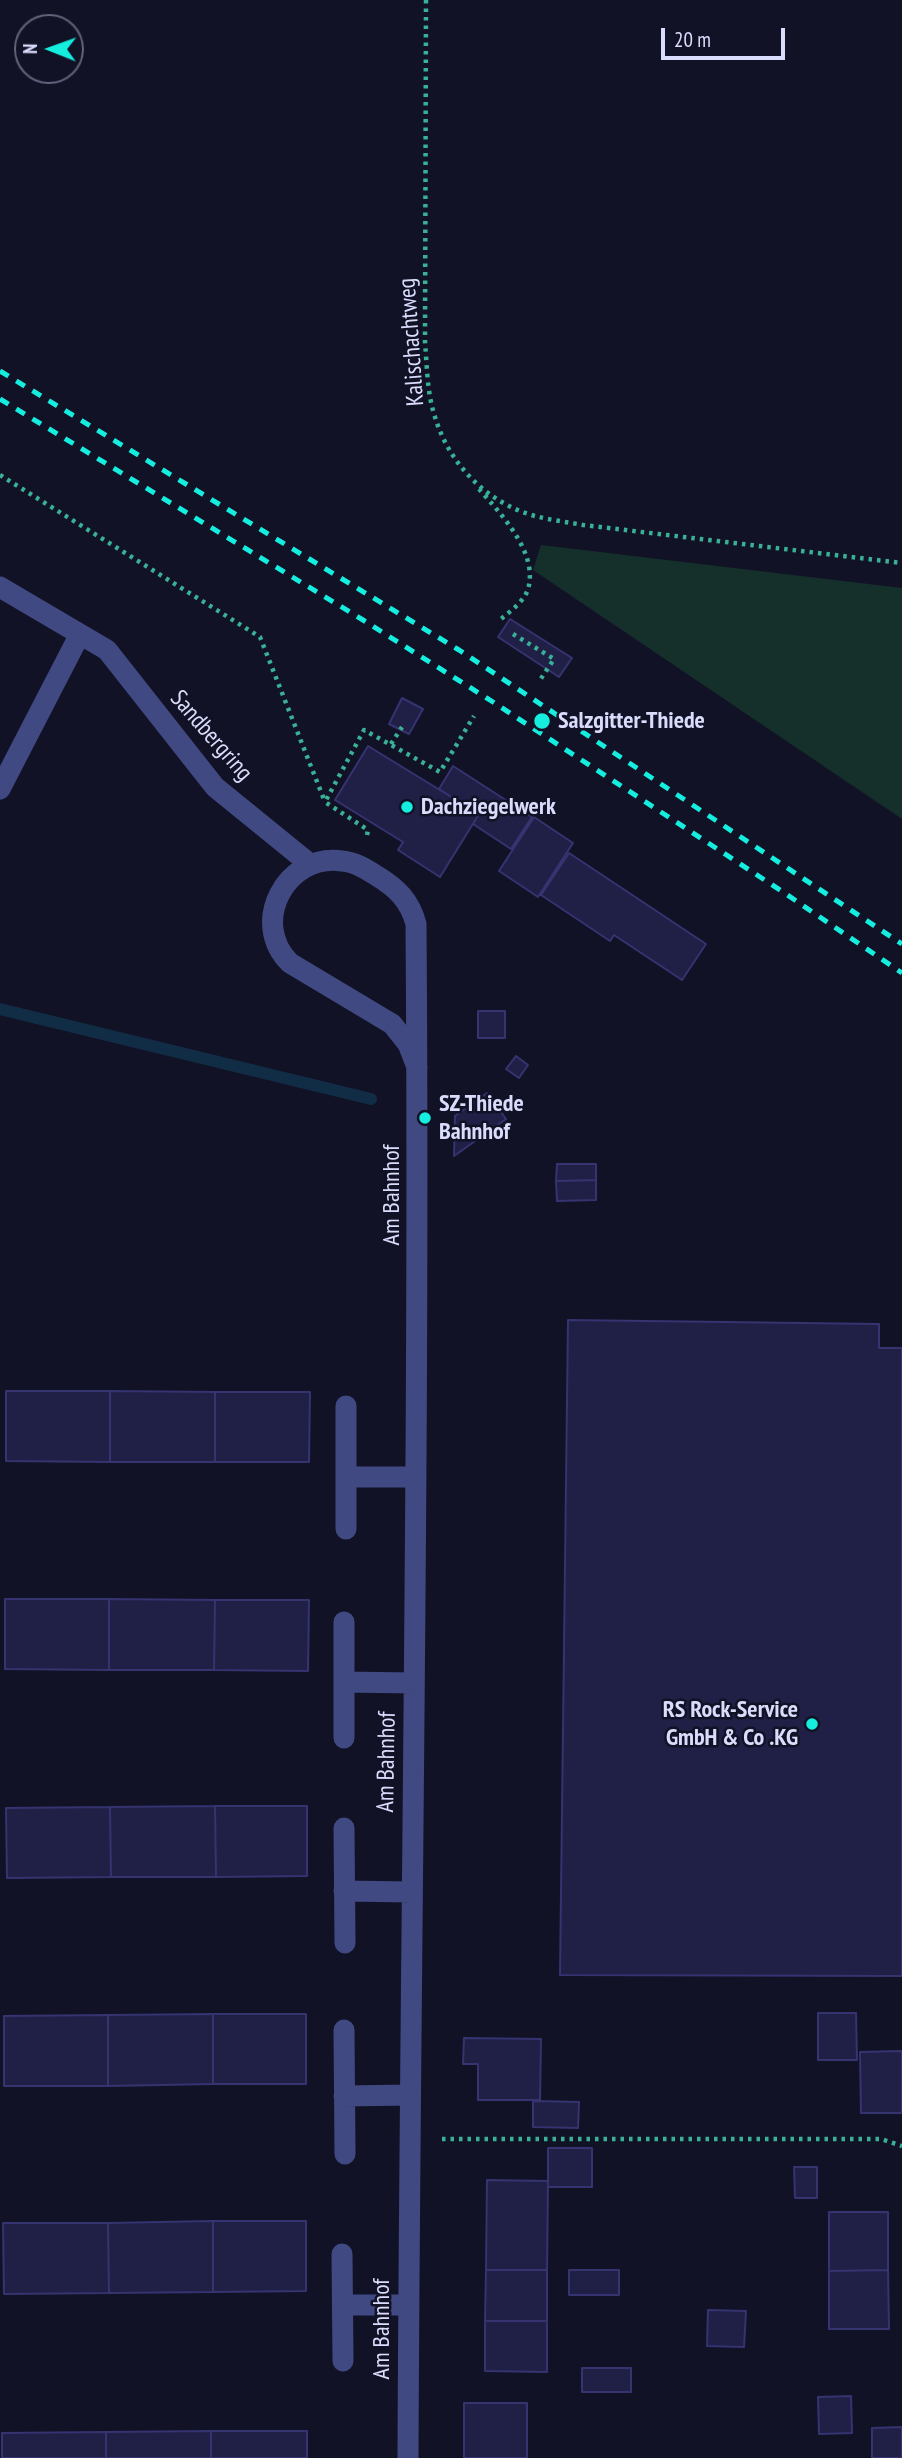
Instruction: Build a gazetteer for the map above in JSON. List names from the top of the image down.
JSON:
{
  "streets": {
    "street": ["Sandbergring", "Am Bahnhof"],
    "path": ["Kalischachtweg"]
  },
  "crossings": [
    ["Sandbergring", "Am Bahnhof"]
  ],
  "places": [
    "Salzgitter-Thiede",
    "Dachziegelwerk",
    "SZ-Thiede Bahnhof",
    "RS Rock-Service GmbH & Co .KG"
  ],
  "scale_bar": "20 m",
  "north": "left"
}
